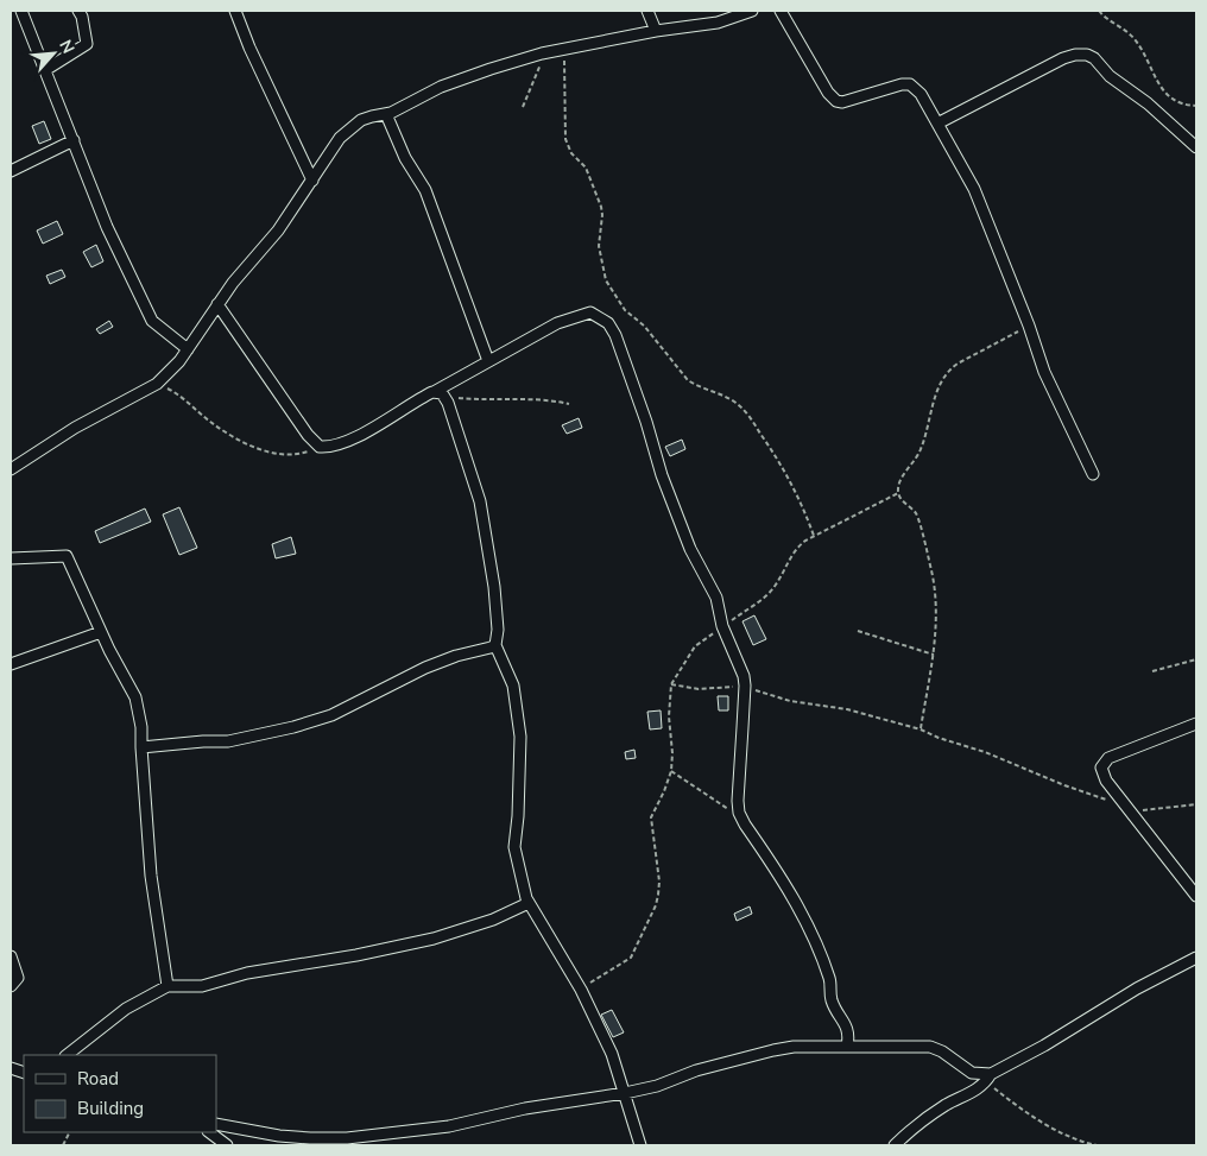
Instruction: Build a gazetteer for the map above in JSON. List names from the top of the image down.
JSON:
{
  "legend": ["Road", "Building"],
  "north": "top right"
}
